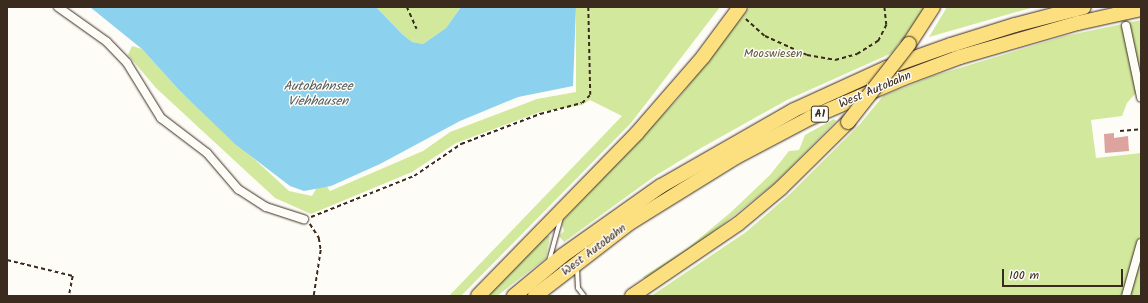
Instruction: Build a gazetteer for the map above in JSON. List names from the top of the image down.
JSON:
{
  "streets": {
    "highway": ["West Autobahn", "A1"]
  },
  "water": ["Autobahnsee Viehhausen"],
  "parks": ["Mooswiesen"],
  "scale_bar": "100 m"
}
